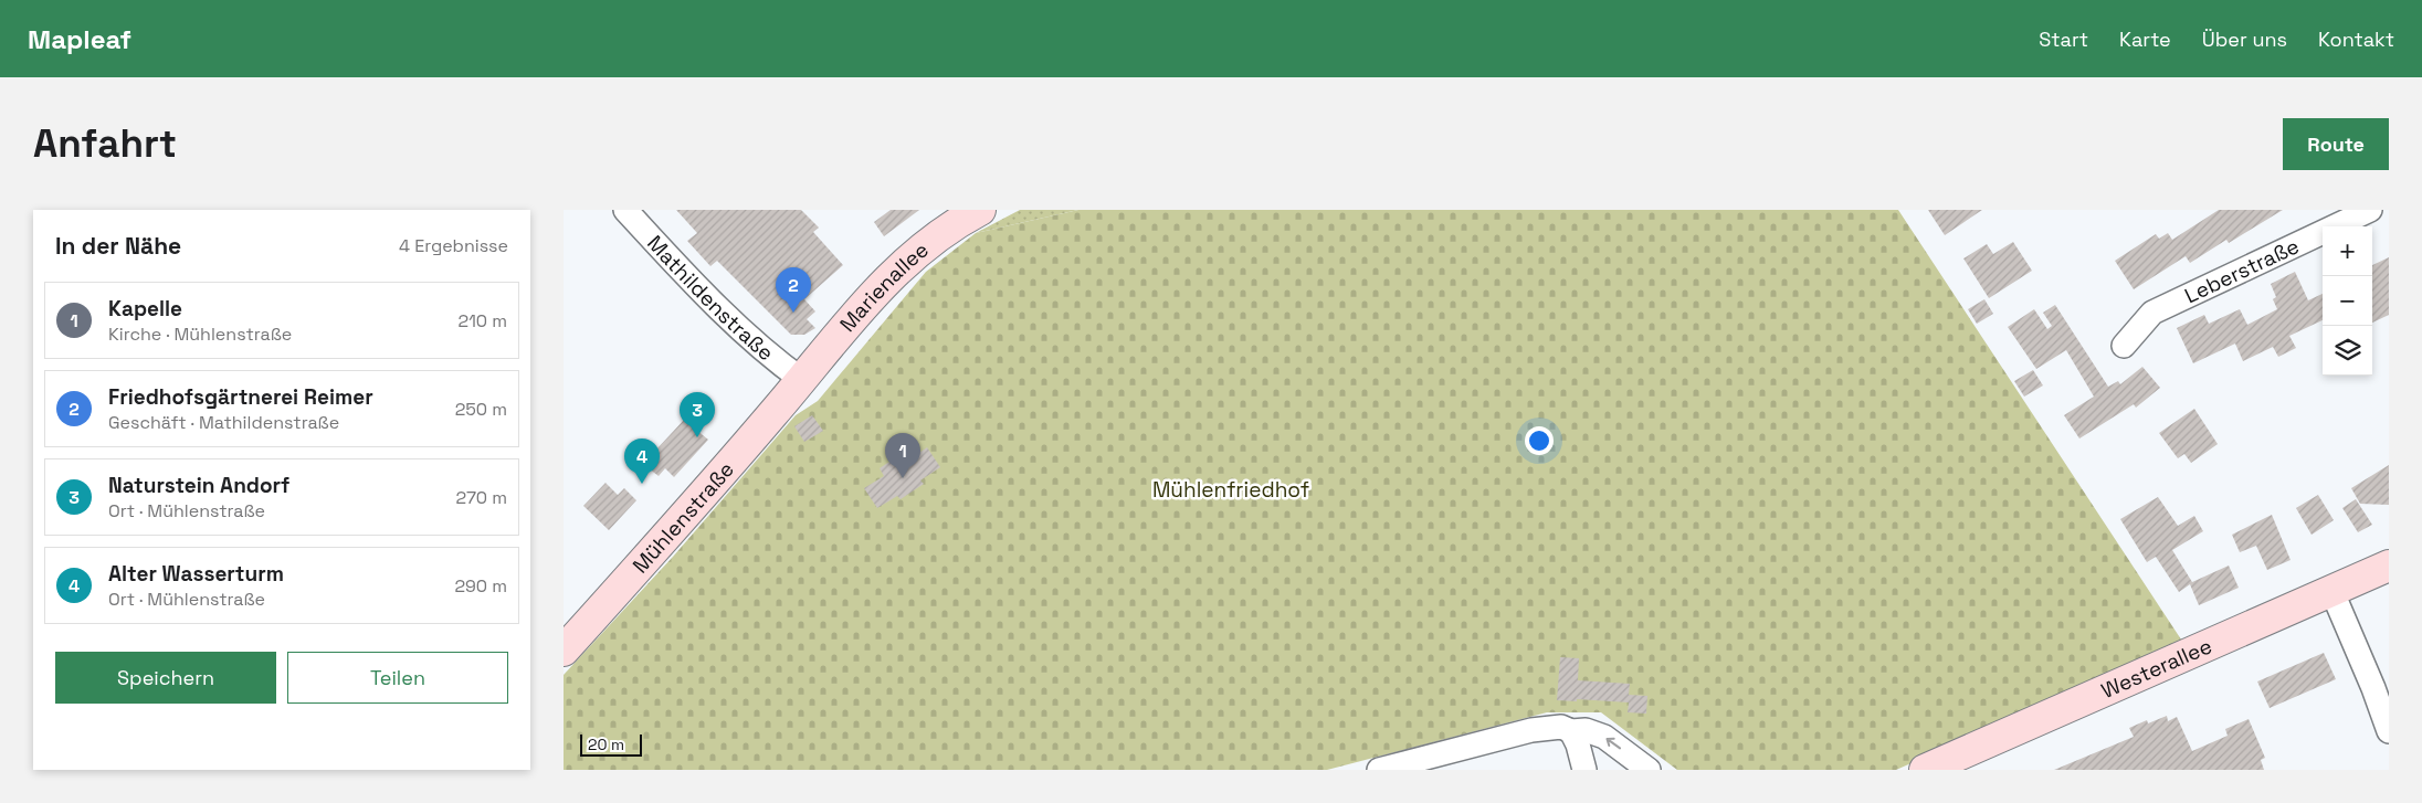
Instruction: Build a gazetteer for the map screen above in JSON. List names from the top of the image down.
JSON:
{
  "streets": {
    "main road": ["Marienallee", "Mühlenstraße", "Westerallee"],
    "street": ["Leberstraße", "Mathildenstraße"]
  },
  "crossings": [
    ["Marienallee", "Mathildenstraße"],
    ["Marienallee", "Mühlenstraße"],
    ["Mathildenstraße", "Mühlenstraße"]
  ],
  "parks": ["Mühlenfriedhof"],
  "scale_bar": "20 m",
  "page": {
    "header": "Mapleaf",
    "nav": [
      "Start",
      "Karte",
      "Über uns",
      "Kontakt"
    ],
    "buttons": [
      "Route",
      ["Speichern", "Teilen"]
    ],
    "title": "Anfahrt",
    "heading": ["In der Nähe", "4 Ergebnisse"],
    "map_buttons": ["+", "−"],
    "pins": [
      "2",
      "3",
      "1",
      "4"
    ],
    "list": [
      {
        "mark": "1",
        "name": "Kapelle",
        "note": "Kirche · Mühlenstraße",
        "value": "210 m"
      },
      {
        "mark": "2",
        "name": "Friedhofsgärtnerei Reimer",
        "note": "Geschäft · Mathildenstraße",
        "value": "250 m"
      },
      {
        "mark": "3",
        "name": "Naturstein Andorf",
        "note": "Ort · Mühlenstraße",
        "value": "270 m"
      },
      {
        "mark": "4",
        "name": "Alter Wasserturm",
        "note": "Ort · Mühlenstraße",
        "value": "290 m"
      }
    ],
    "scale": "20 m"
  }
}
